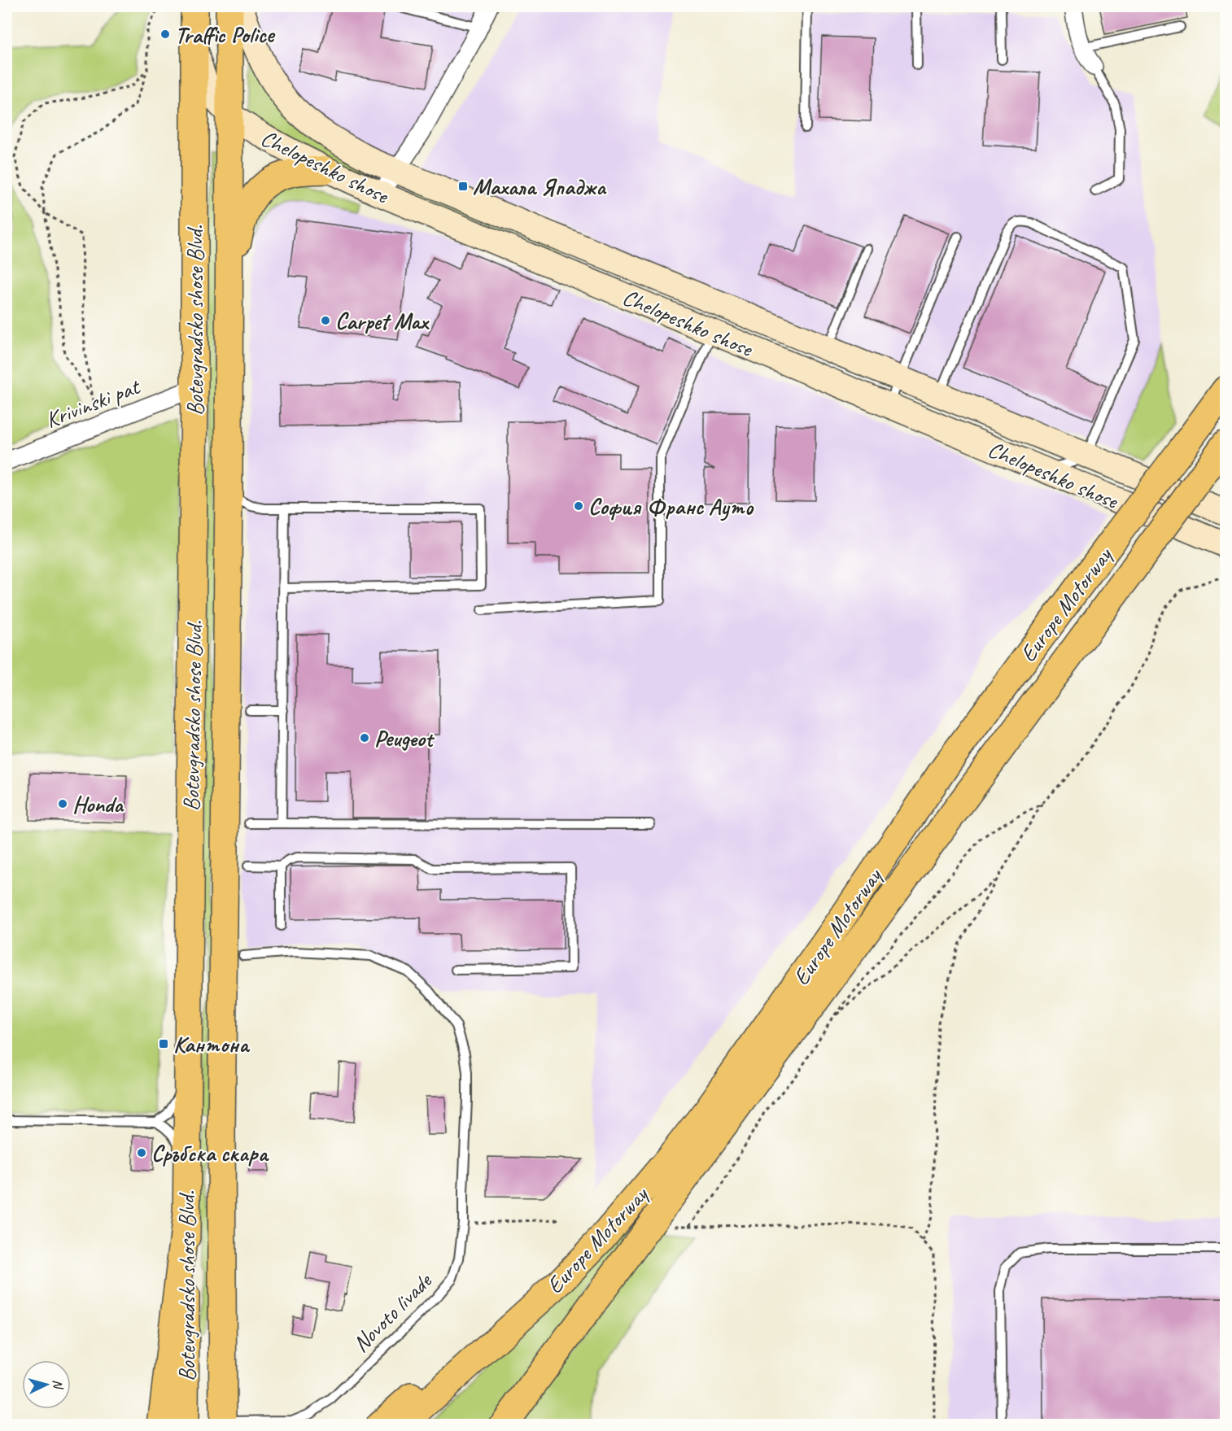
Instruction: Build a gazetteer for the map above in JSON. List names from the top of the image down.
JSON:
{
  "streets": {
    "main road": ["Chelopeshko shose", "Botevgradsko shose Blvd.", "Europe Motorway"],
    "street": ["Krivinski pat"],
    "lane": ["Novoto livade"]
  },
  "crossings": [
    ["Chelopeshko shose", "Botevgradsko shose Blvd."],
    ["Botevgradsko shose Blvd.", "Krivinski pat"],
    ["Botevgradsko shose Blvd.", "Novoto livade"]
  ],
  "places": {
    "other": [
      "Traffic Police",
      "Carpet Max",
      "София Франс Ауто",
      "Peugeot",
      "Honda",
      "Сръбска скара"
    ],
    "transit": ["Махала Япаджа", "Кантона"]
  },
  "north": "right"
}
